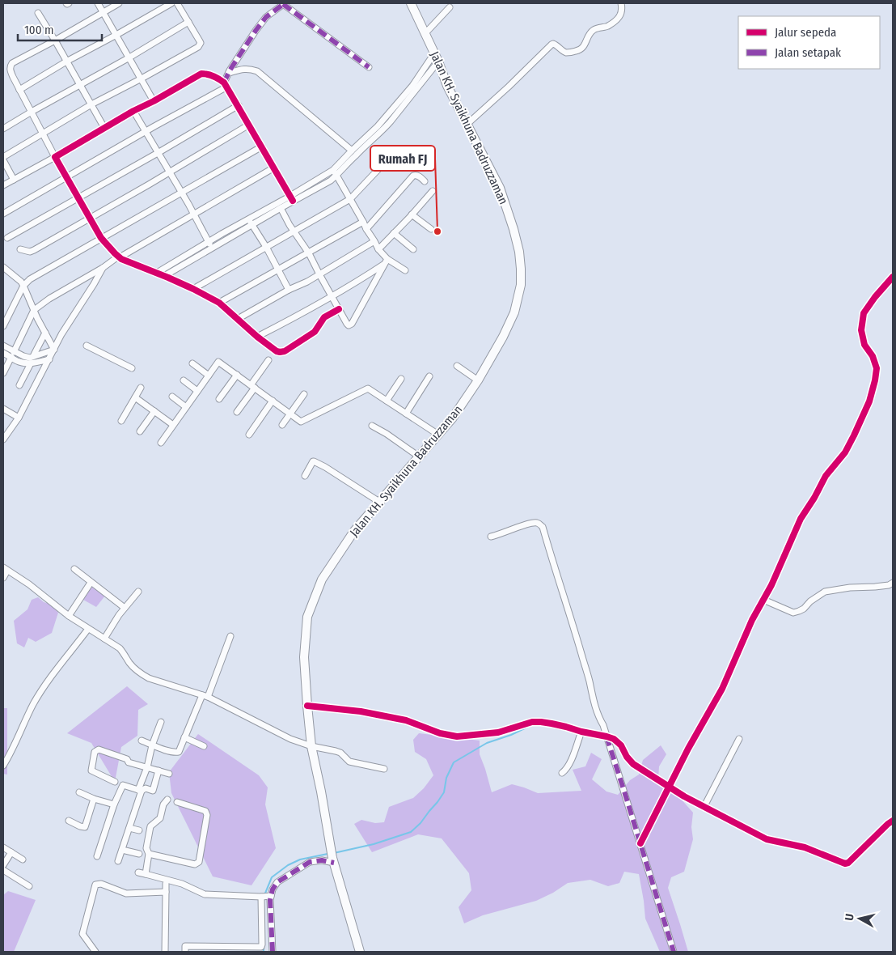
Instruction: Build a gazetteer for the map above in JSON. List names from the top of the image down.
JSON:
{
  "streets": {
    "main road": ["Jalan KH. Syaikhuna Badruzzaman"]
  },
  "places": ["Rumah FJ"],
  "legend": ["Jalur sepeda", "Jalan setapak"],
  "scale_bar": "100 m",
  "north": "left"
}
